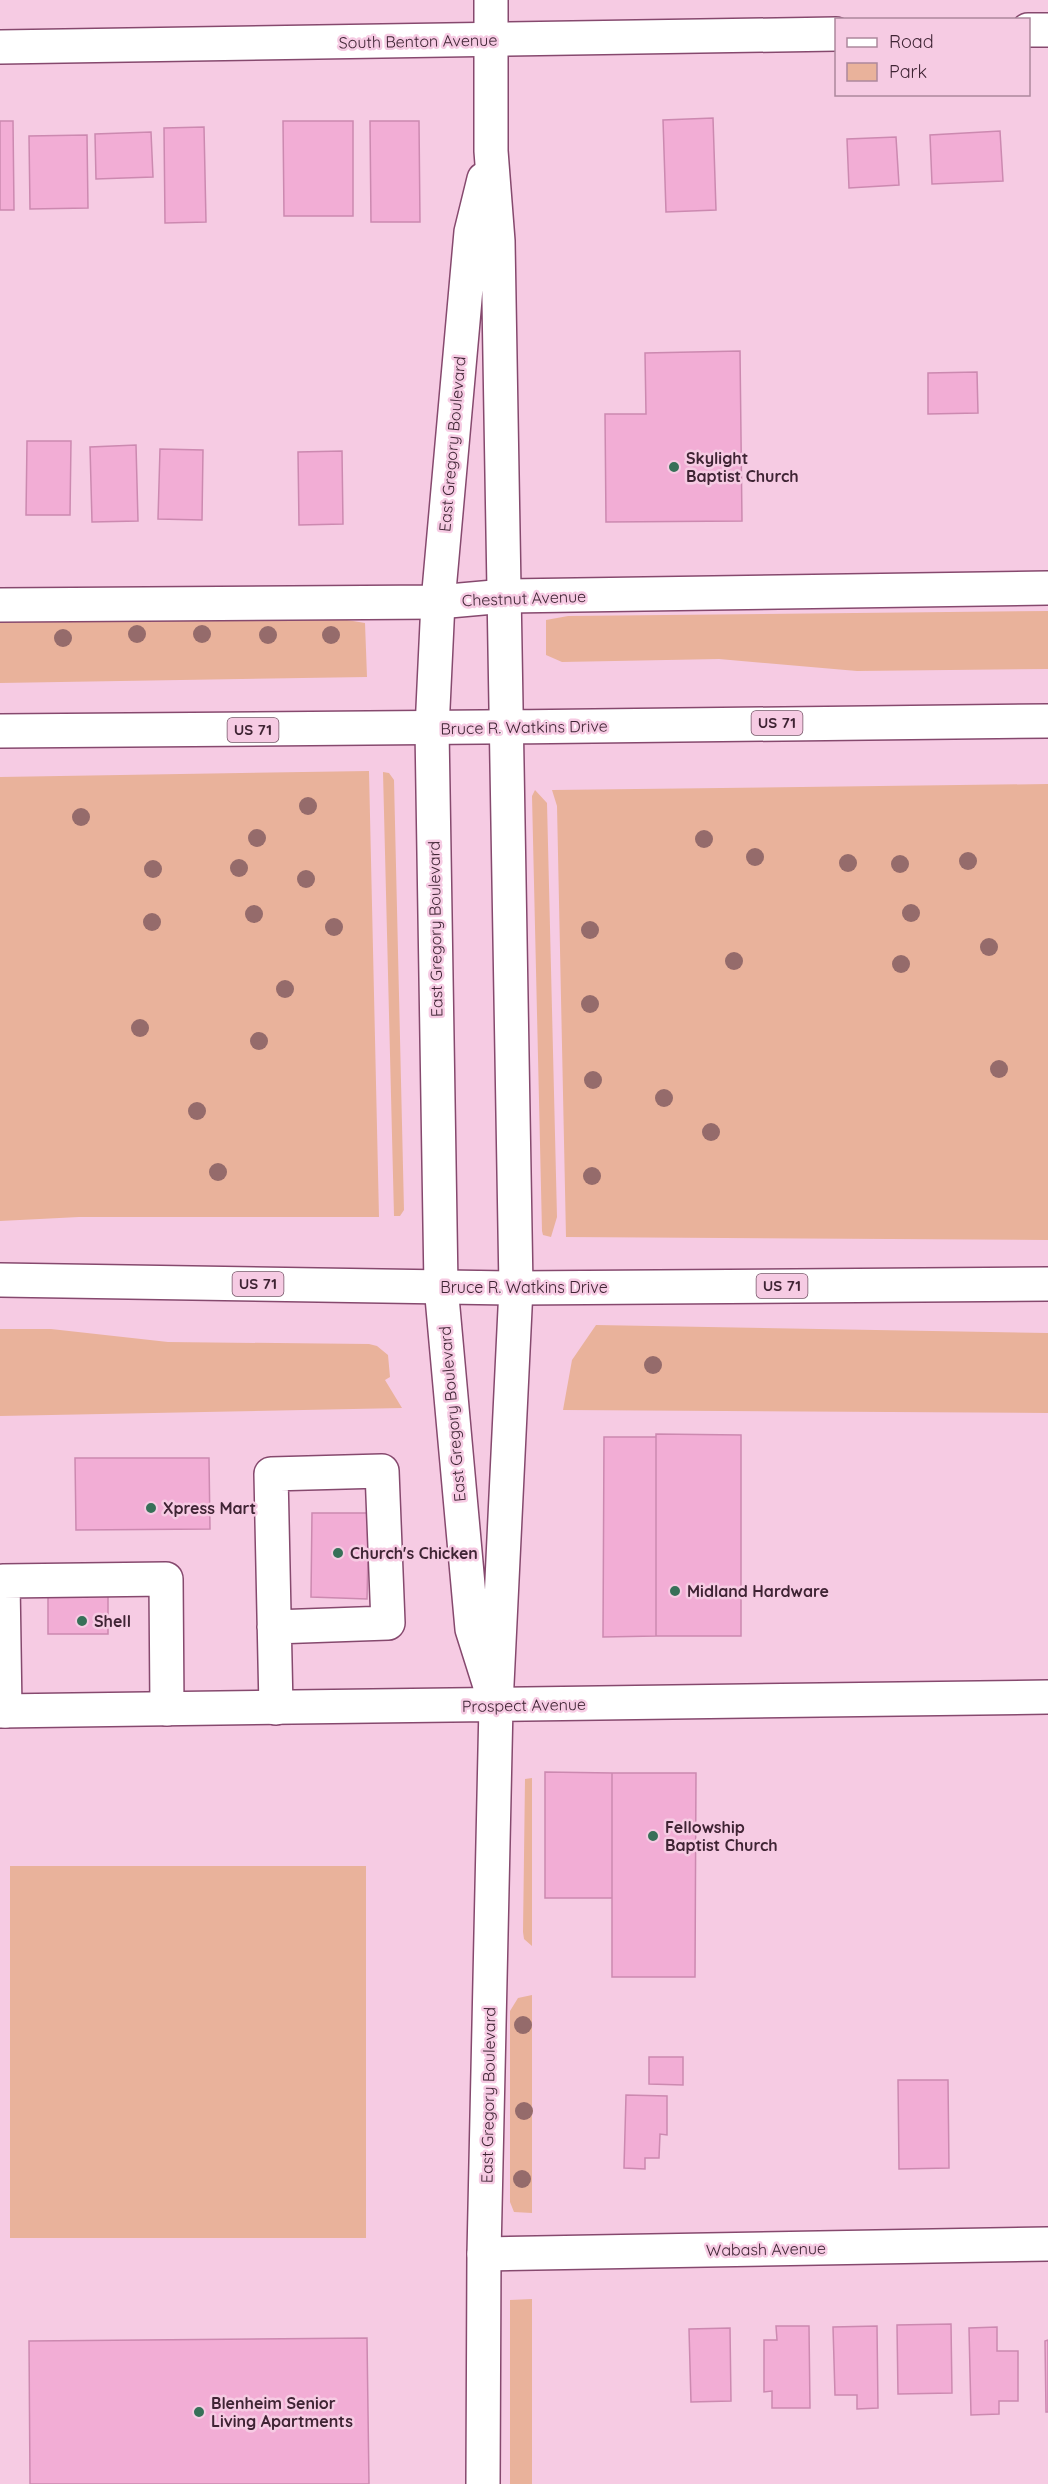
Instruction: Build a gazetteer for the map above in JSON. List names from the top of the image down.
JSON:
{
  "streets": {
    "main road": [
      "South Benton Avenue",
      "East Gregory Boulevard",
      "Chestnut Avenue",
      "US 71",
      "Bruce R. Watkins Drive",
      "Prospect Avenue",
      "Wabash Avenue"
    ]
  },
  "crossings": [
    ["South Benton Avenue", "East Gregory Boulevard"],
    ["East Gregory Boulevard", "Chestnut Avenue"],
    ["East Gregory Boulevard", "Bruce R. Watkins Drive"],
    ["East Gregory Boulevard", "Prospect Avenue"],
    ["East Gregory Boulevard", "Wabash Avenue"]
  ],
  "places": [
    "Skylight Baptist Church",
    "Xpress Mart",
    "Church's Chicken",
    "Midland Hardware",
    "Shell",
    "Fellowship Baptist Church",
    "Blenheim Senior Living Apartments"
  ],
  "legend": ["Road", "Park"]
}
